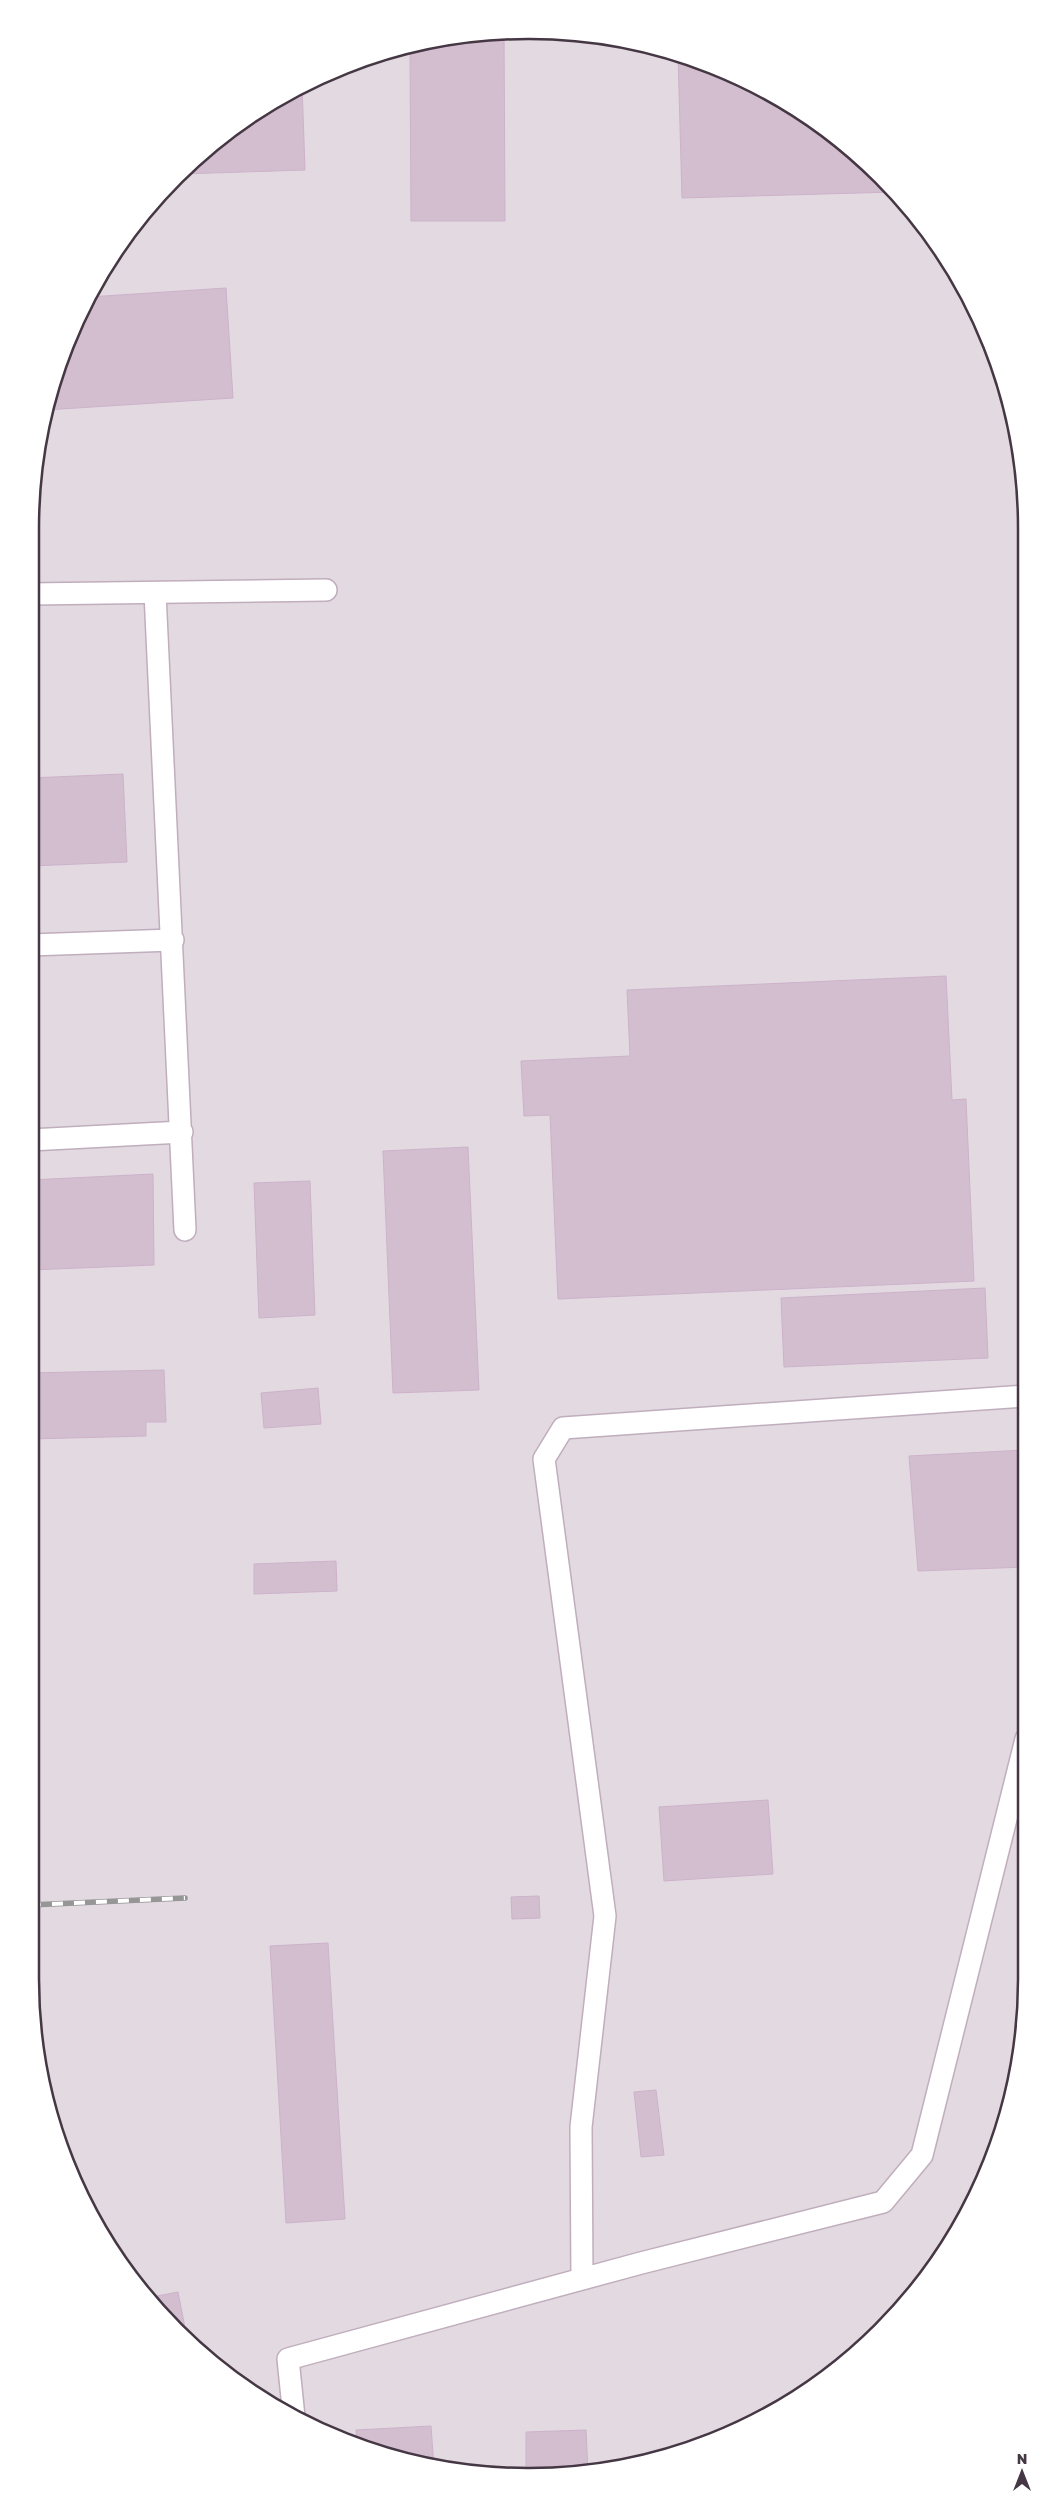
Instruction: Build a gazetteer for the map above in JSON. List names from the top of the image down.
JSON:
{
  "north": "top"
}
